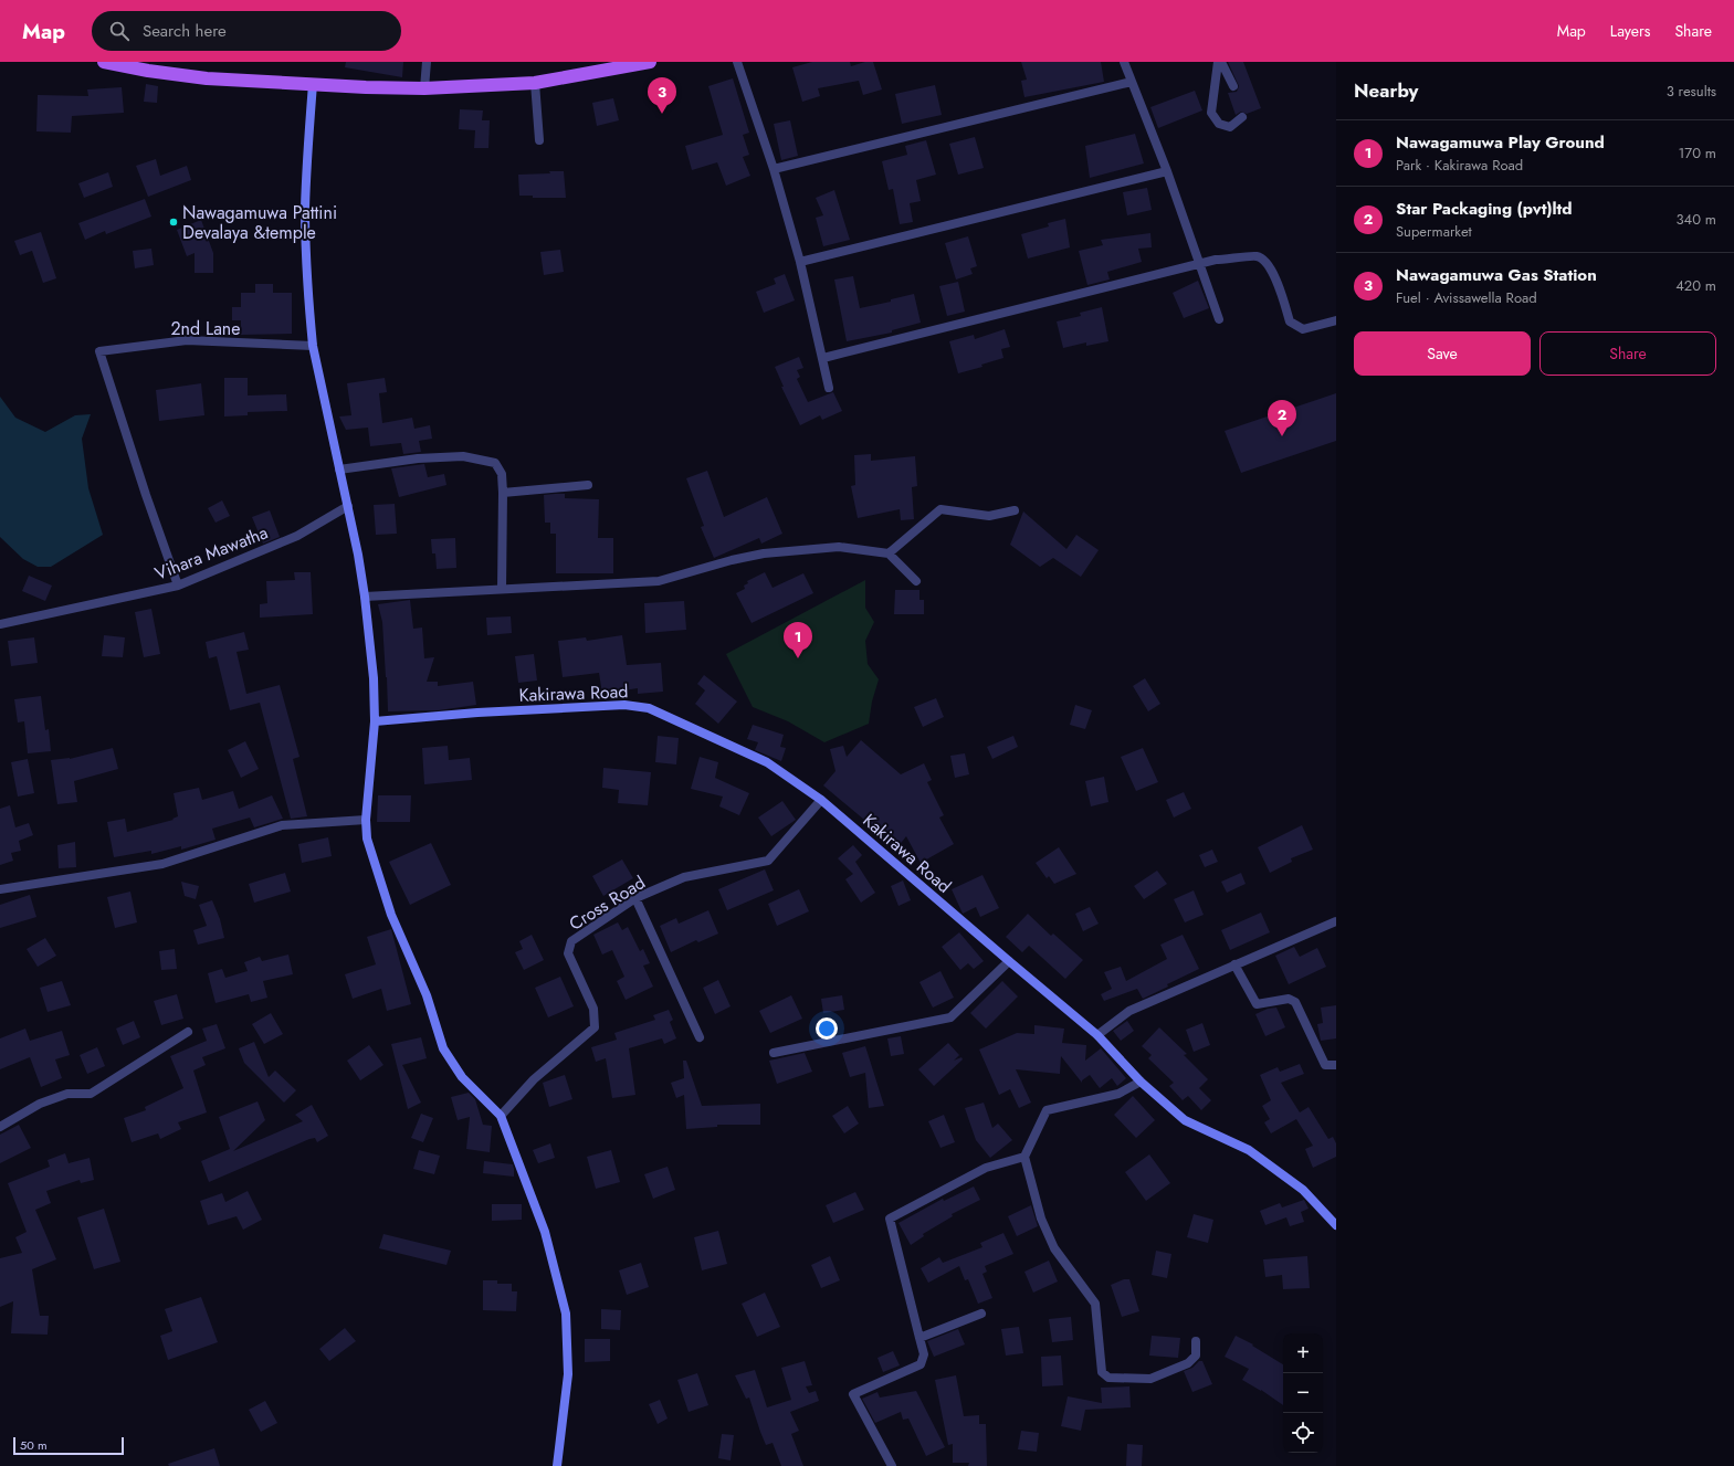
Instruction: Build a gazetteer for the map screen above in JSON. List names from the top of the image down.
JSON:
{
  "streets": {
    "street": [
      "2nd Lane",
      "Vihara Mawatha",
      "Kakirawa Road",
      "Cross Road"
    ]
  },
  "crossings": [
    ["2nd Lane", "Vihara Mawatha"],
    ["Kakirawa Road", "Cross Road"]
  ],
  "places": ["Nawagamuwa Pattini Devalaya &temple"],
  "scale_bar": "50 m",
  "page": {
    "header": "Map",
    "search": "Search here",
    "nav": ["Map", "Layers", "Share"],
    "heading": ["Nearby", "3 results"],
    "pins": ["3", "2", "1"],
    "list": [
      {
        "mark": "1",
        "name": "Nawagamuwa Play Ground",
        "note": "Park · Kakirawa Road",
        "value": "170 m"
      },
      {
        "mark": "2",
        "name": "Star Packaging (pvt)ltd",
        "note": "Supermarket",
        "value": "340 m"
      },
      {
        "mark": "3",
        "name": "Nawagamuwa Gas Station",
        "note": "Fuel · Avissawella Road",
        "value": "420 m"
      }
    ],
    "buttons": ["Save", "Share"],
    "map_buttons": ["+", "−"],
    "scale": "50 m"
  }
}
